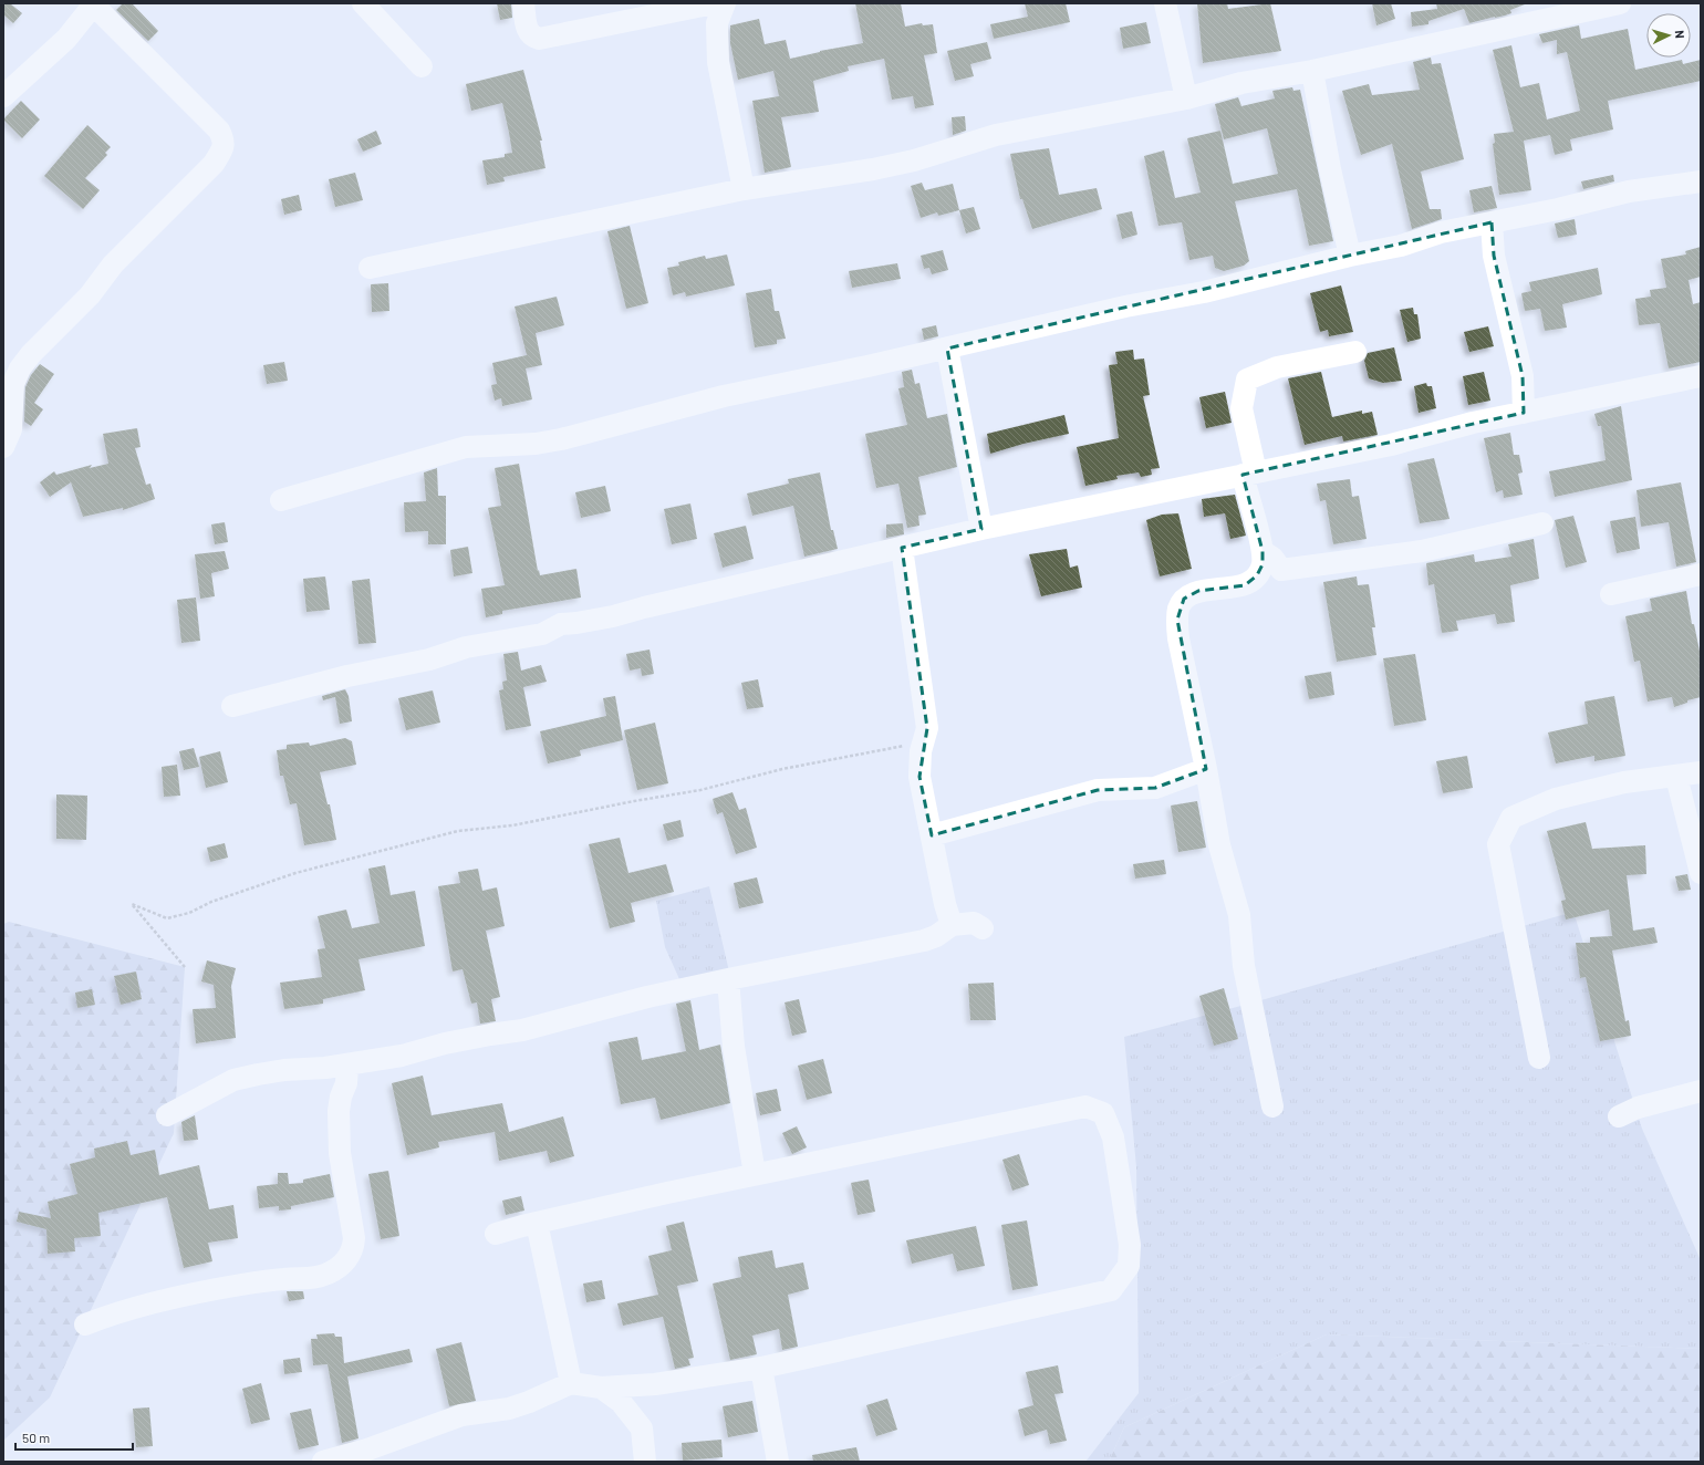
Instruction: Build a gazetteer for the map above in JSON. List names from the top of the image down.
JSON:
{
  "scale_bar": "50 m",
  "north": "right"
}
